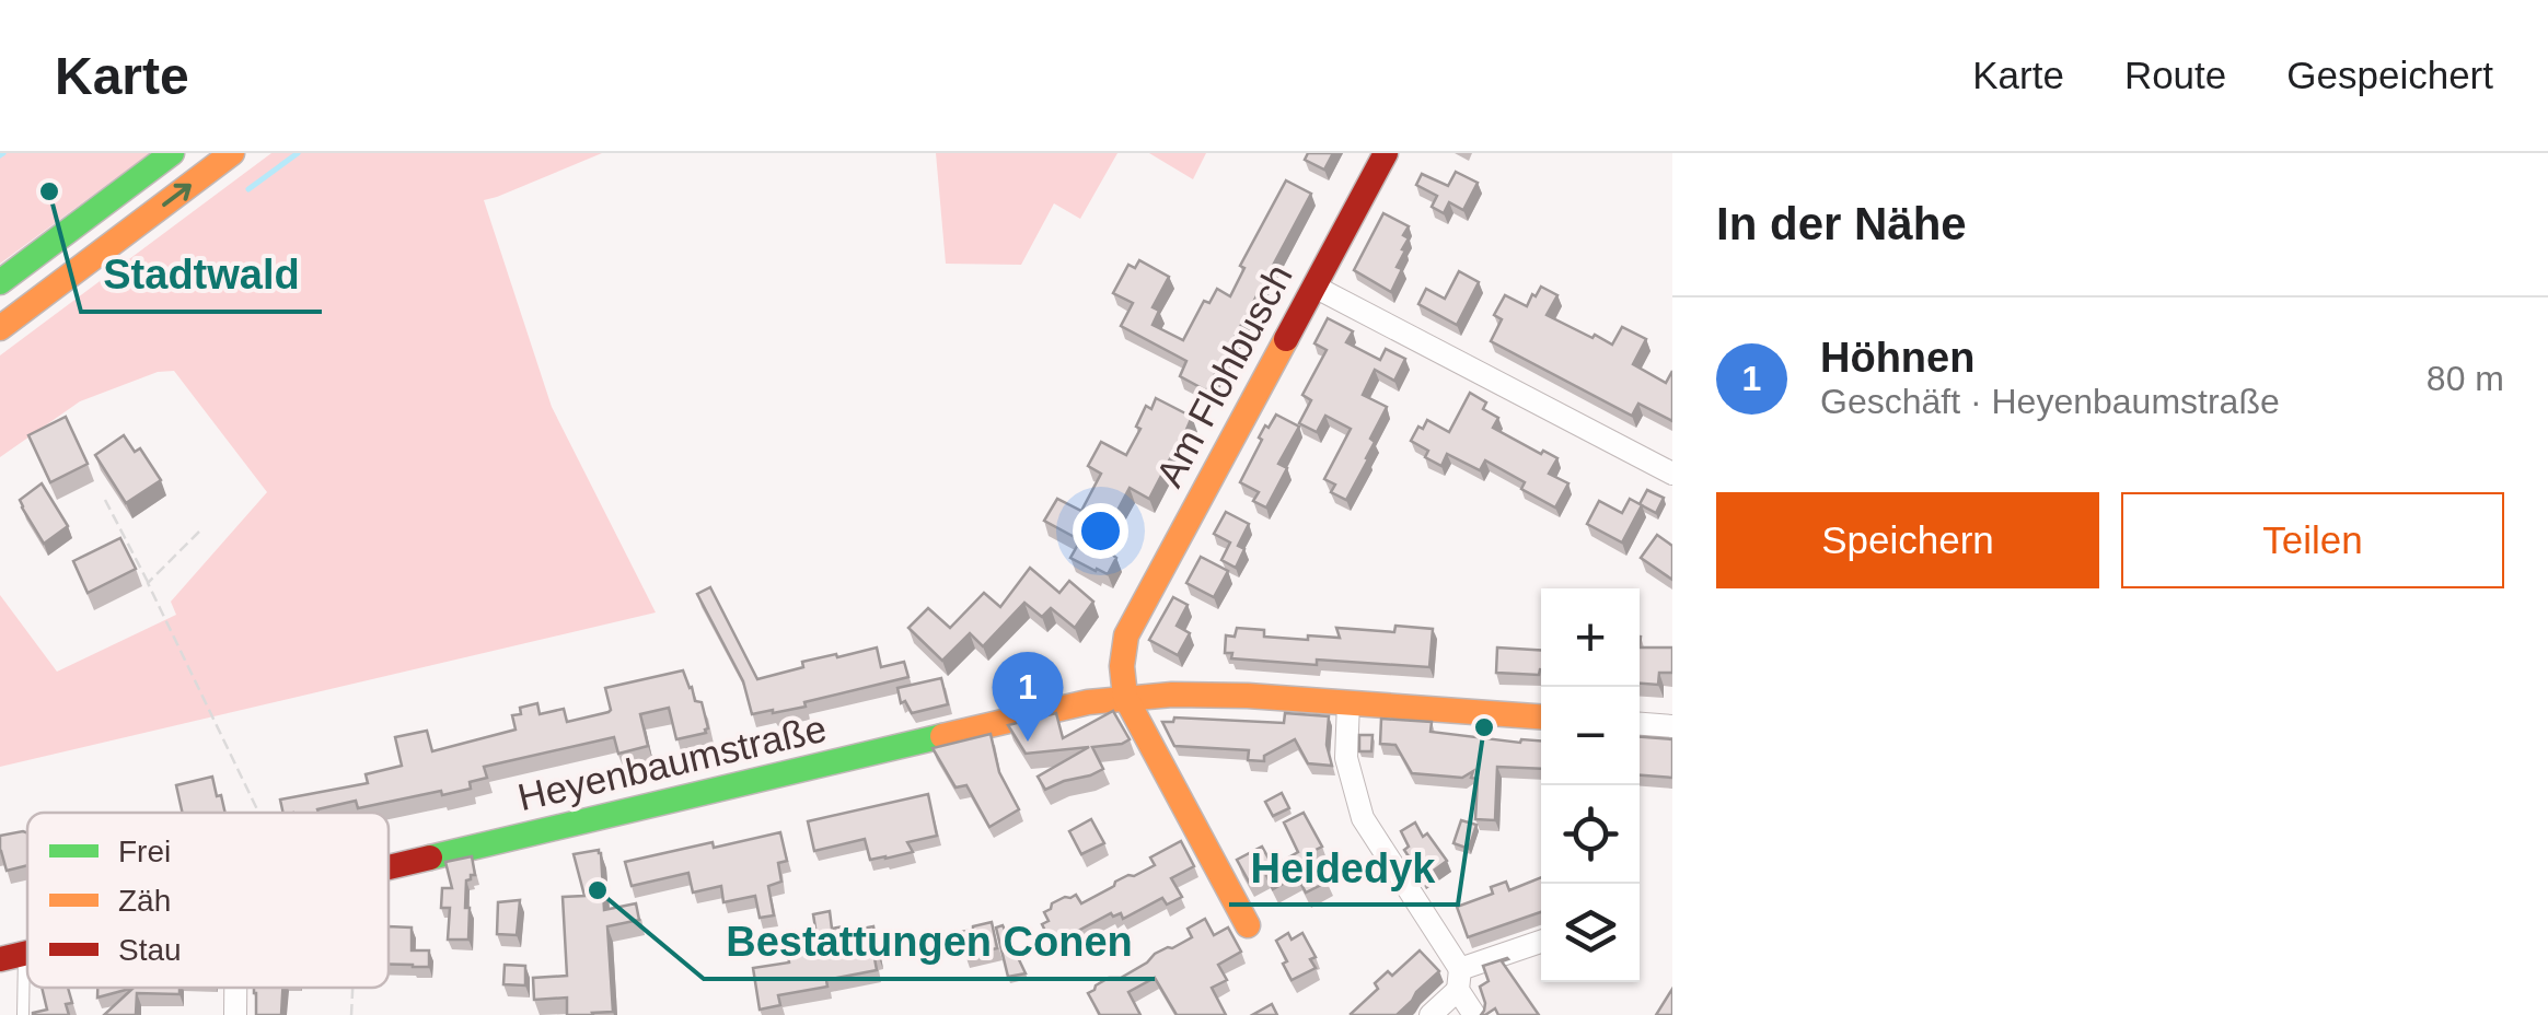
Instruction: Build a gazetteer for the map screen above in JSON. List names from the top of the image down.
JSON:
{
  "streets": {
    "street": ["Am Flohbusch", "Heyenbaumstraße"]
  },
  "crossings": [
    ["Am Flohbusch", "Heyenbaumstraße"]
  ],
  "places": ["Stadtwald", "Heidedyk", "Bestattungen Conen"],
  "legend": ["Frei", "Zäh", "Stau"],
  "page": {
    "header": "Karte",
    "nav": ["Karte", "Route", "Gespeichert"],
    "heading": "In der Nähe",
    "list": [
      {
        "mark": "1",
        "name": "Höhnen",
        "note": "Geschäft · Heyenbaumstraße",
        "value": "80 m"
      }
    ],
    "buttons": ["Speichern", "Teilen"],
    "map_buttons": ["+", "−"],
    "pins": "1"
  }
}
